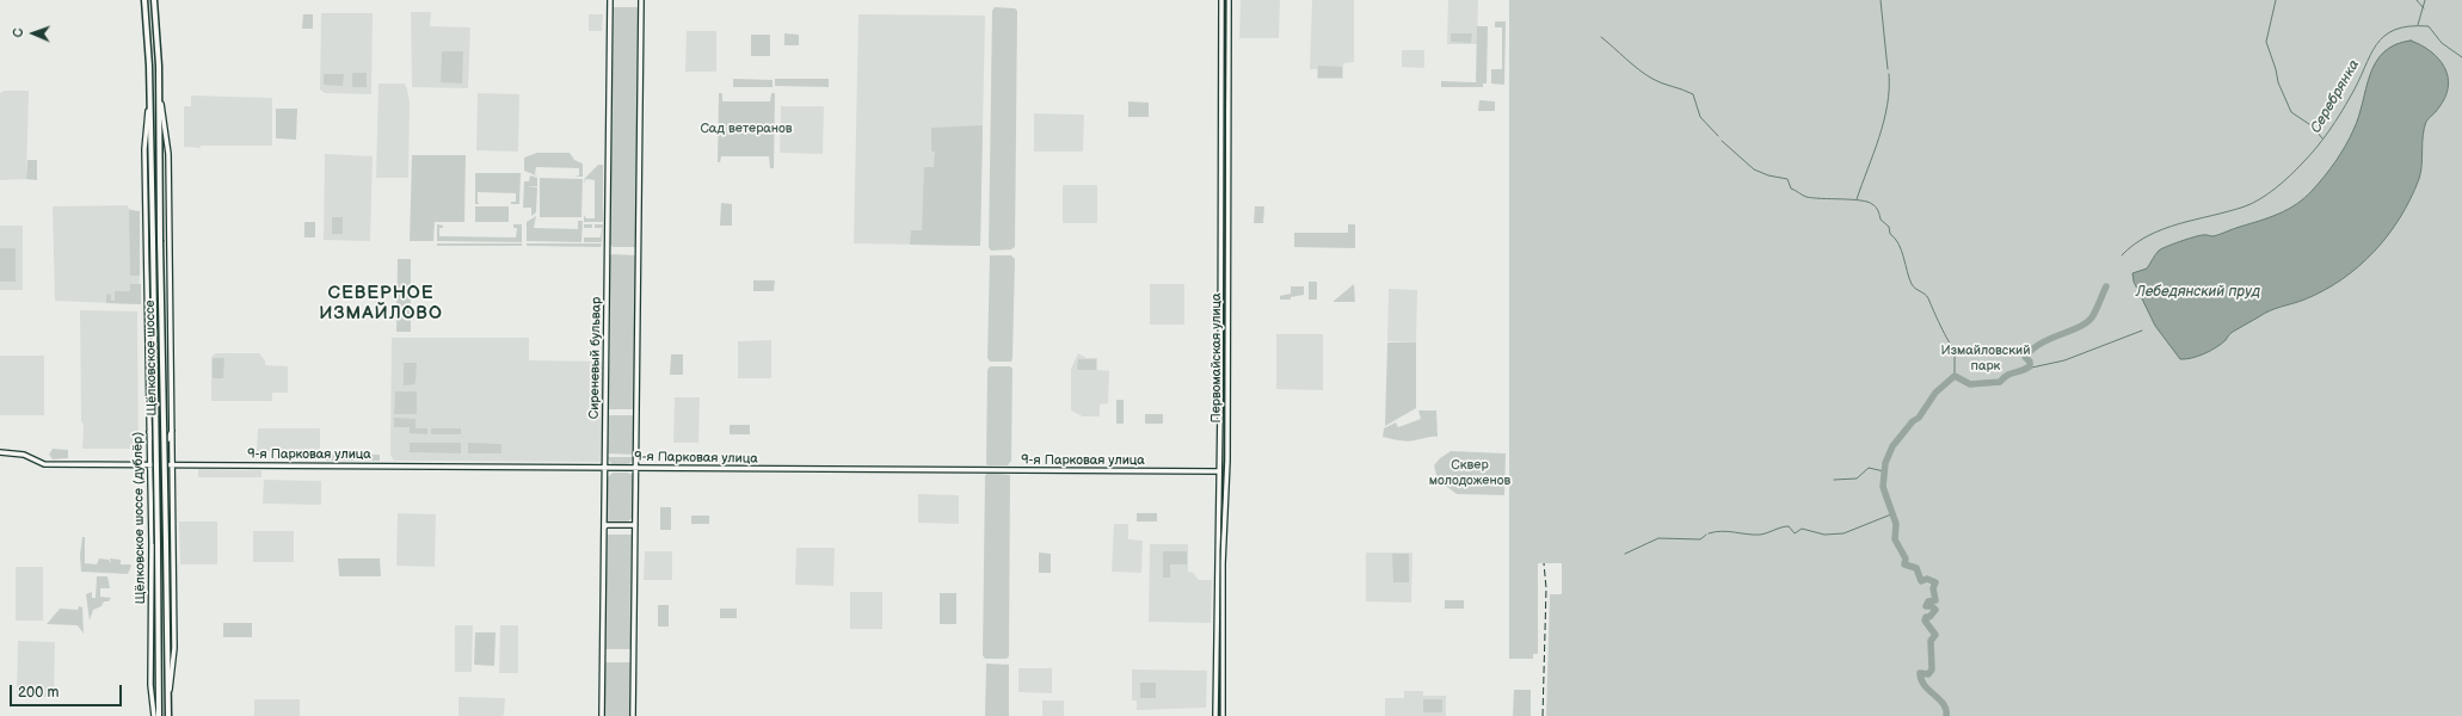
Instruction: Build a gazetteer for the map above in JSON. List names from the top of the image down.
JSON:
{
  "streets": {
    "main road": [
      "Щёлковское шоссе",
      "Сиреневый бульвар",
      "Первомайская улица",
      "9-я Парковая улица",
      "Щёлковское шоссе (дублёр)"
    ]
  },
  "crossings": [
    ["Щёлковское шоссе", "Щёлковское шоссе (дублёр)"],
    ["Сиреневый бульвар", "9-я Парковая улица"],
    ["Первомайская улица", "9-я Парковая улица"],
    ["9-я Парковая улица", "Щёлковское шоссе (дублёр)"]
  ],
  "districts": ["СЕВЕРНОЕ ИЗМАЙЛОВО"],
  "water": ["Серебрянка", "Лебедянский пруд"],
  "parks": ["Сад ветеранов", "Измайловский парк", "Сквер молодоженов"],
  "scale_bar": "200 m",
  "north": "left"
}
